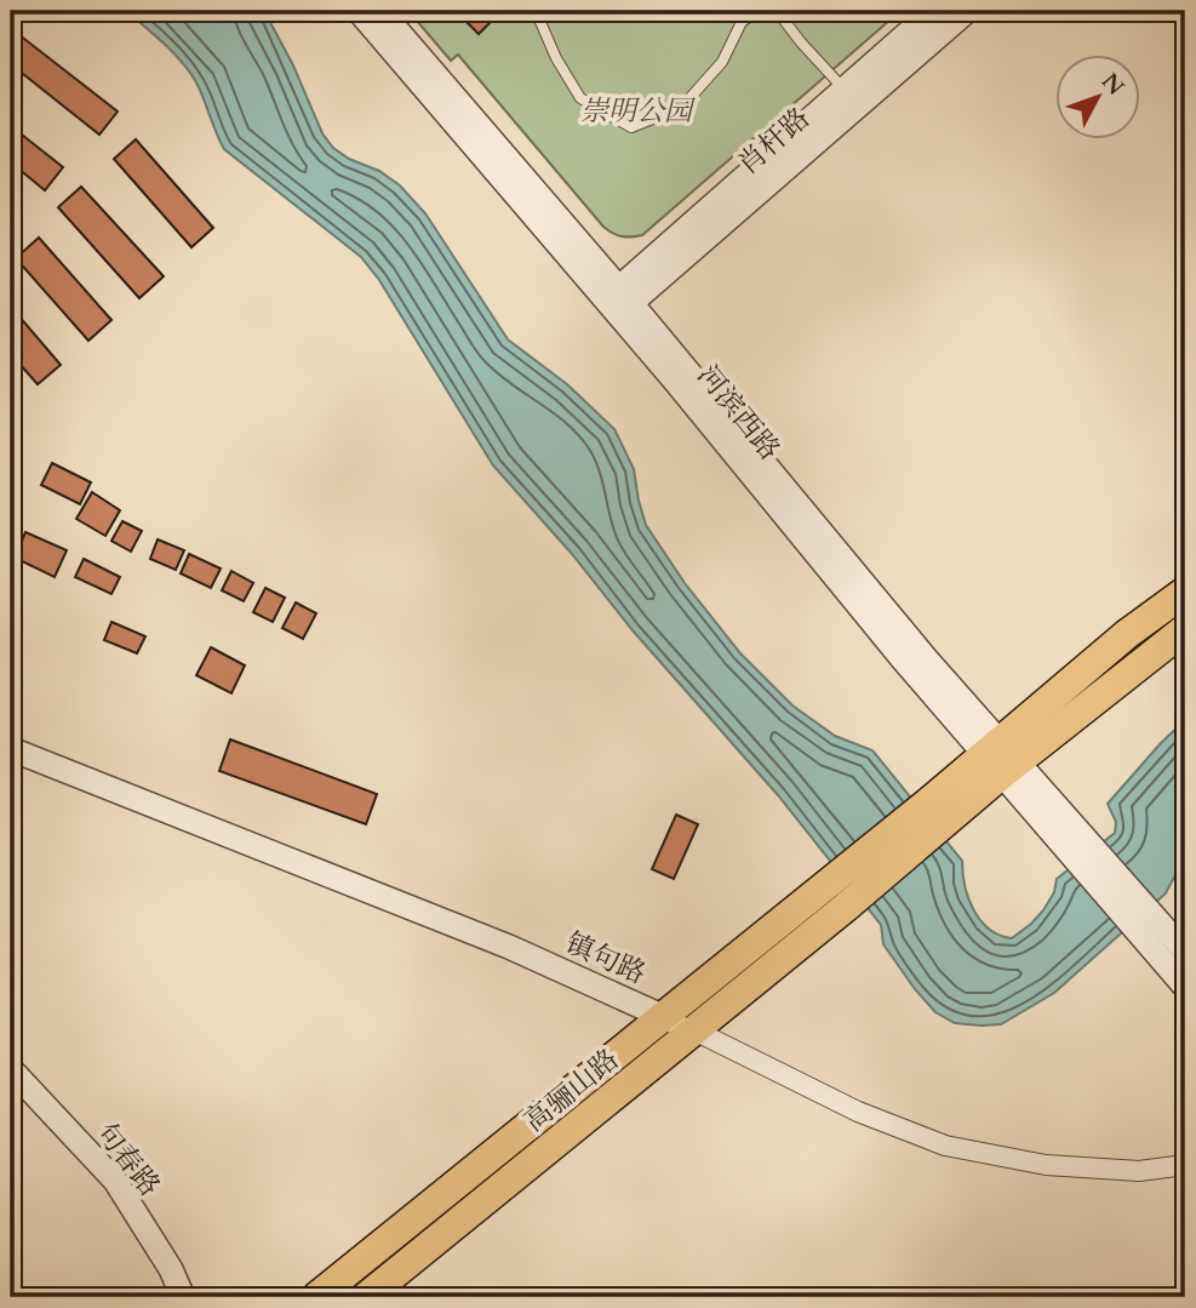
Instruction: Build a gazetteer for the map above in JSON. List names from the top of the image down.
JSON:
{
  "streets": {
    "main road": ["高骊山路"],
    "street": [
      "肖杆路",
      "河滨西路",
      "镇句路",
      "句春路"
    ]
  },
  "crossings": [
    ["肖杆路", "河滨西路"],
    ["镇句路", "高骊山路"]
  ],
  "parks": ["崇明公园"],
  "north": "top right"
}
